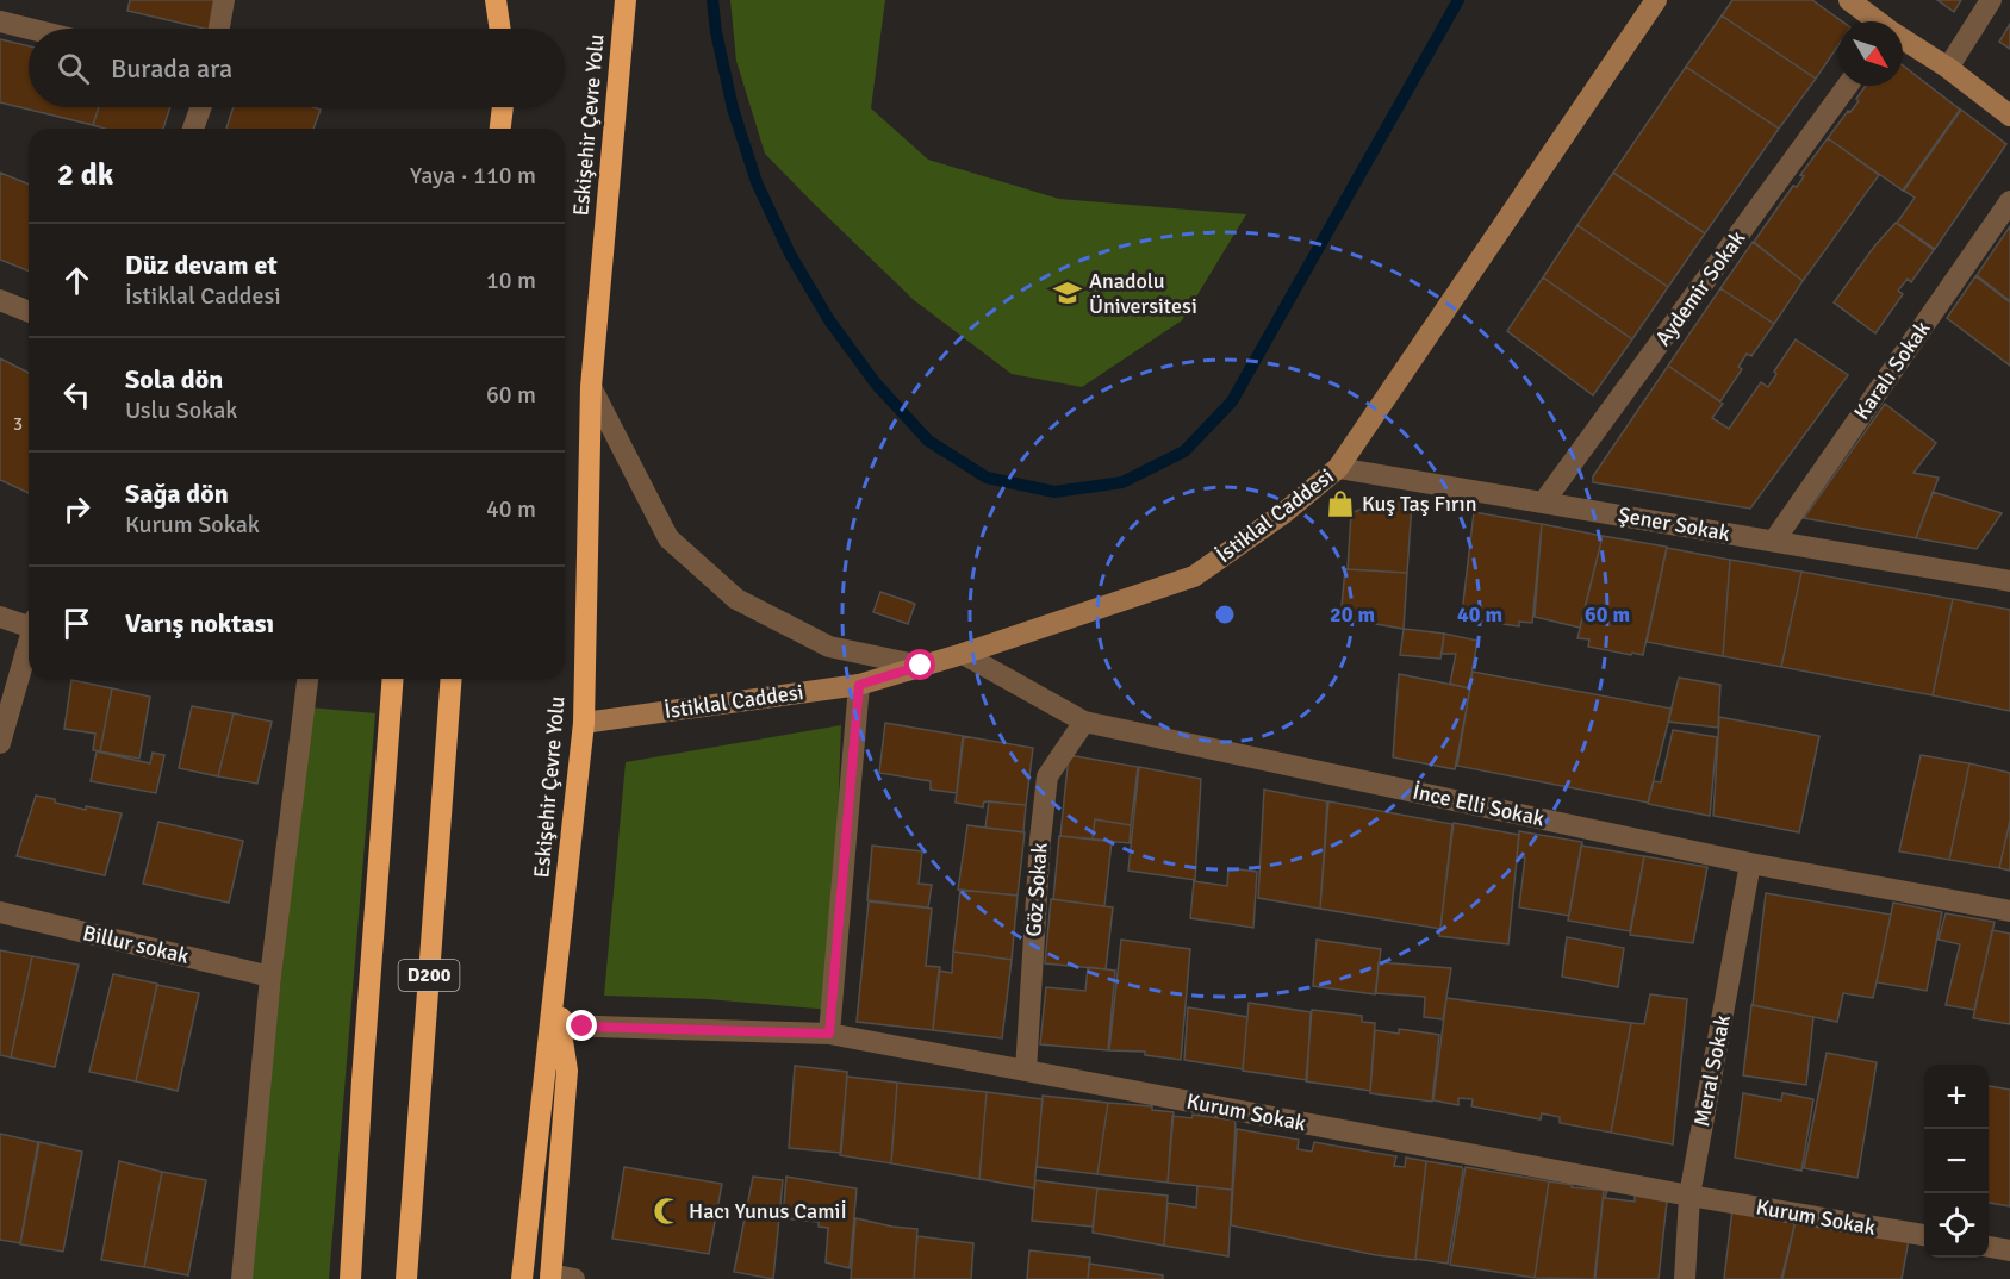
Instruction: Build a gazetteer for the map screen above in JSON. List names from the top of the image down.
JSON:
{
  "streets": {
    "highway": ["Eskişehir Çevre Yolu", "D200"],
    "main road": ["İstiklal Caddesi"],
    "street": [
      "Aydemir Sokak",
      "Karalı Sokak",
      "Şener Sokak",
      "İnce Elli Sokak",
      "Göz Sokak",
      "Billur sokak",
      "Meral Sokak",
      "Kurum Sokak"
    ]
  },
  "crossings": [
    ["Eskişehir Çevre Yolu", "İstiklal Caddesi"],
    ["Aydemir Sokak", "Şener Sokak"],
    ["Karalı Sokak", "Şener Sokak"],
    ["İstiklal Caddesi", "Şener Sokak"],
    ["İstiklal Caddesi", "İnce Elli Sokak"],
    ["İnce Elli Sokak", "Göz Sokak"],
    ["İnce Elli Sokak", "Meral Sokak"],
    ["Göz Sokak", "Kurum Sokak"],
    ["Meral Sokak", "Kurum Sokak"]
  ],
  "places": {
    "school or university": ["Anadolu Üniversitesi"],
    "shop": ["Kuş Taş Fırın"],
    "mosque": ["Hacı Yunus Camiİ"]
  },
  "house_numbers": ["3"],
  "north": "bottom right",
  "page": {
    "search": "Burada ara",
    "heading": ["2 dk", "Yaya · 110 m"],
    "list": [
      ["Düz devam et", "İstiklal Caddesi", "10 m"],
      ["Sola dön", "Uslu Sokak", "60 m"],
      ["Sağa dön", "Kurum Sokak", "40 m"],
      "Varış noktası"
    ],
    "map_buttons": ["+", "−"]
  },
  "rings": ["20 m", "40 m", "60 m"]
}
